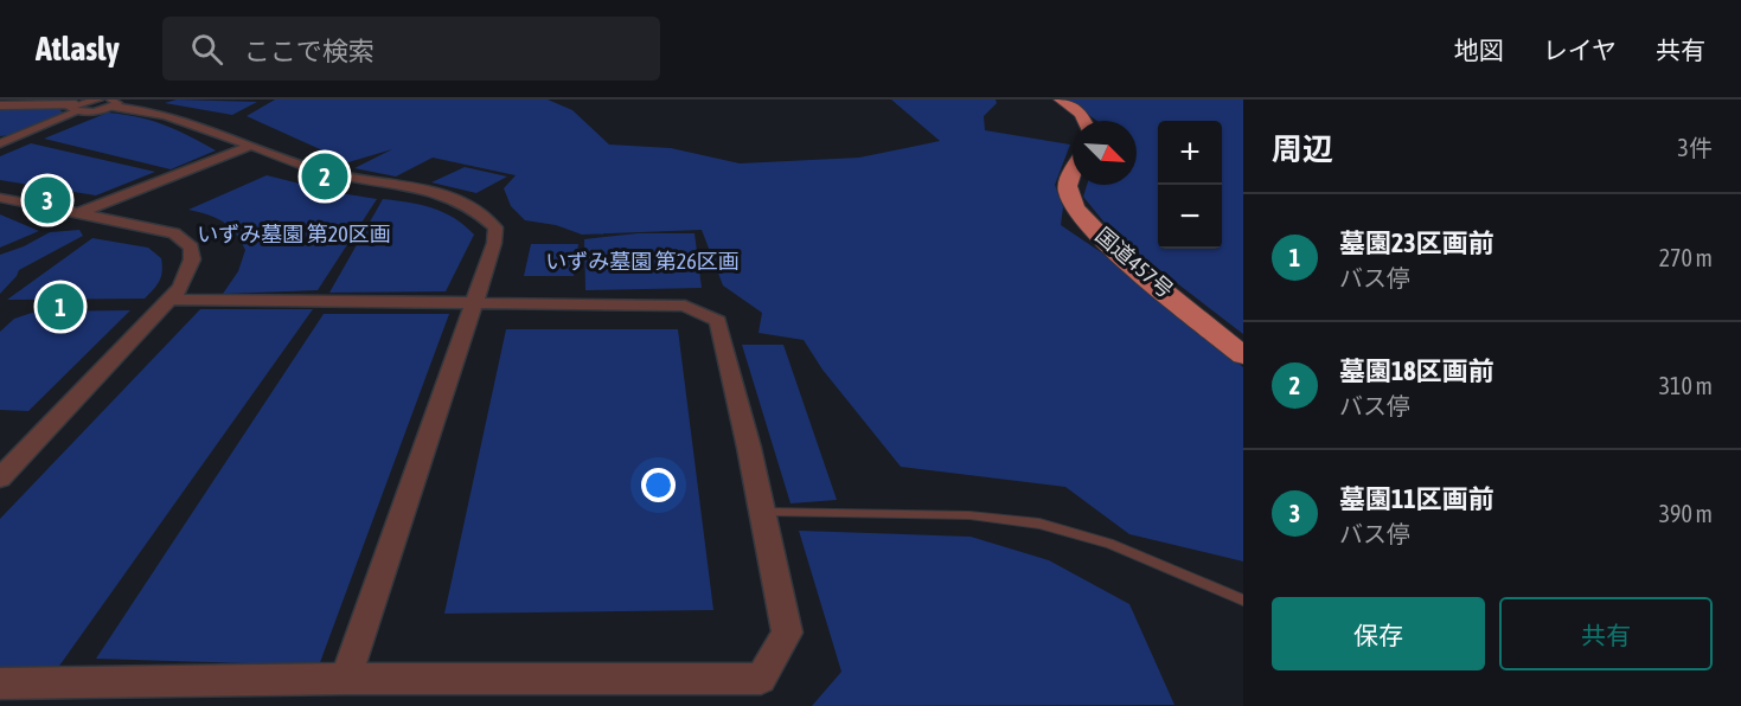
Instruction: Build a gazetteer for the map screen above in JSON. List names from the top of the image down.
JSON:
{
  "streets": {
    "highway": ["国道457号"]
  },
  "parks": ["いずみ墓園 第20区画", "いずみ墓園 第26区画"],
  "north": "bottom right",
  "page": {
    "header": "Atlasly",
    "search": "ここで検索",
    "nav": ["地図", "レイヤ", "共有"],
    "heading": ["周辺", "3件"],
    "map_buttons": ["+", "−"],
    "pins": ["2", "3", "1"],
    "list": [
      {
        "mark": "1",
        "name": "墓園23区画前",
        "note": "バス停",
        "value": "270 m"
      },
      {
        "mark": "2",
        "name": "墓園18区画前",
        "note": "バス停",
        "value": "310 m"
      },
      {
        "mark": "3",
        "name": "墓園11区画前",
        "note": "バス停",
        "value": "390 m"
      }
    ],
    "buttons": ["保存", "共有"]
  }
}
